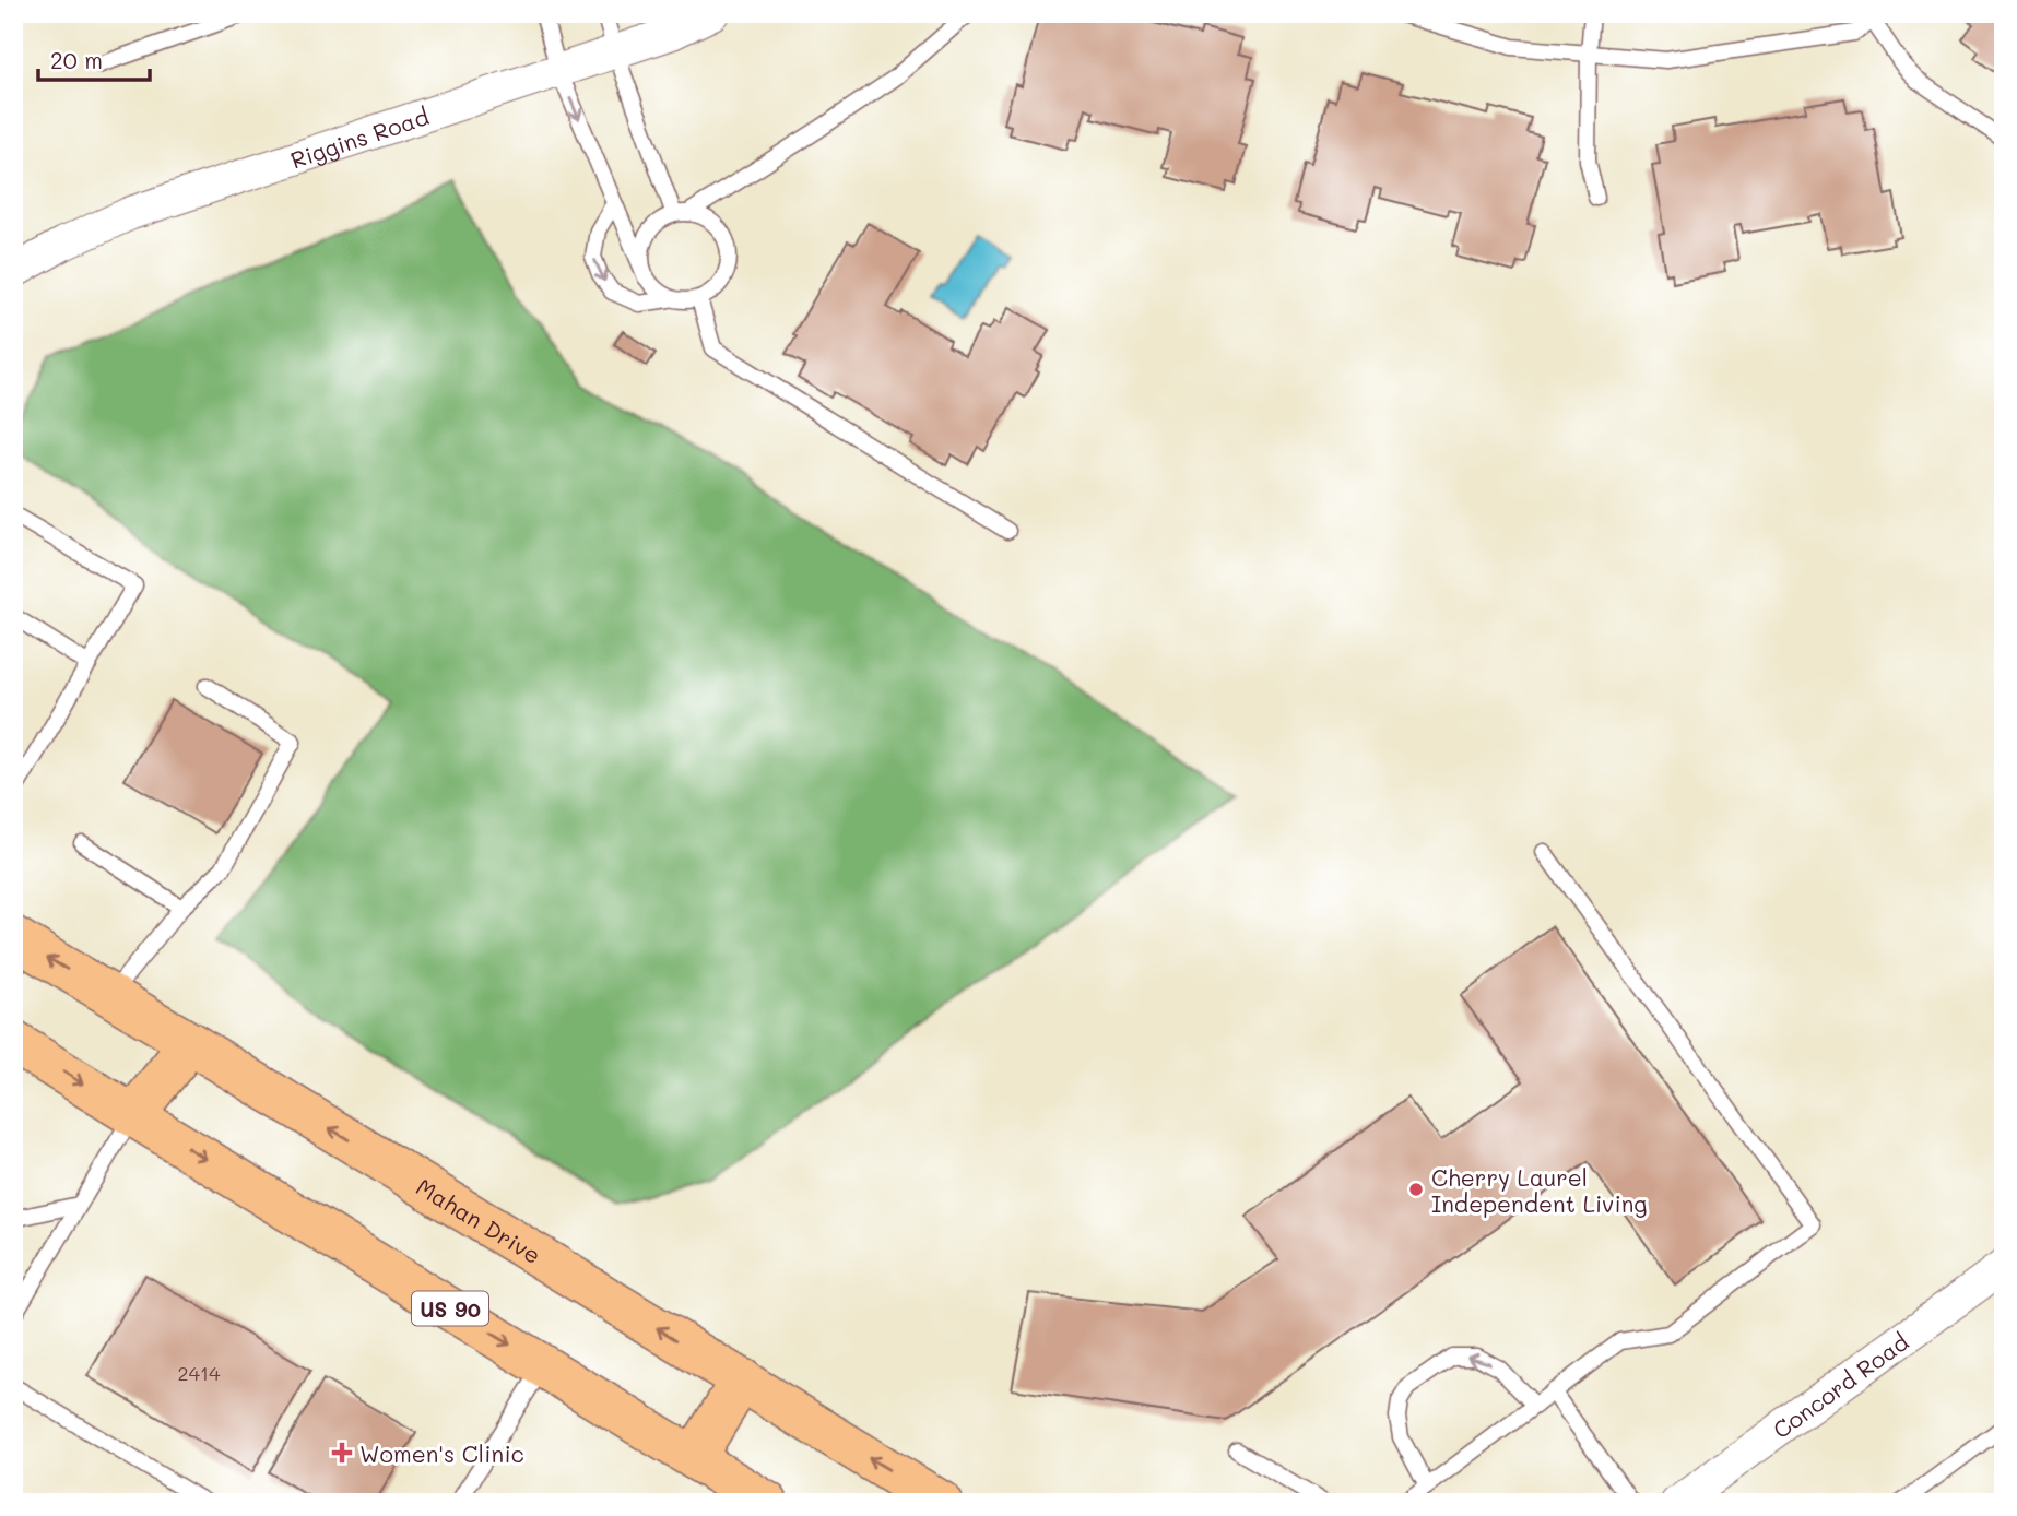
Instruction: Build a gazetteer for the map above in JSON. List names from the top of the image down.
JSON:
{
  "streets": {
    "main road": ["Mahan Drive", "US 90"],
    "street": ["Riggins Road", "Concord Road"]
  },
  "places": {
    "other": ["Cherry Laurel Independent Living"],
    "health": ["Women's Clinic"]
  },
  "house_numbers": ["2414"],
  "scale_bar": "20 m"
}
